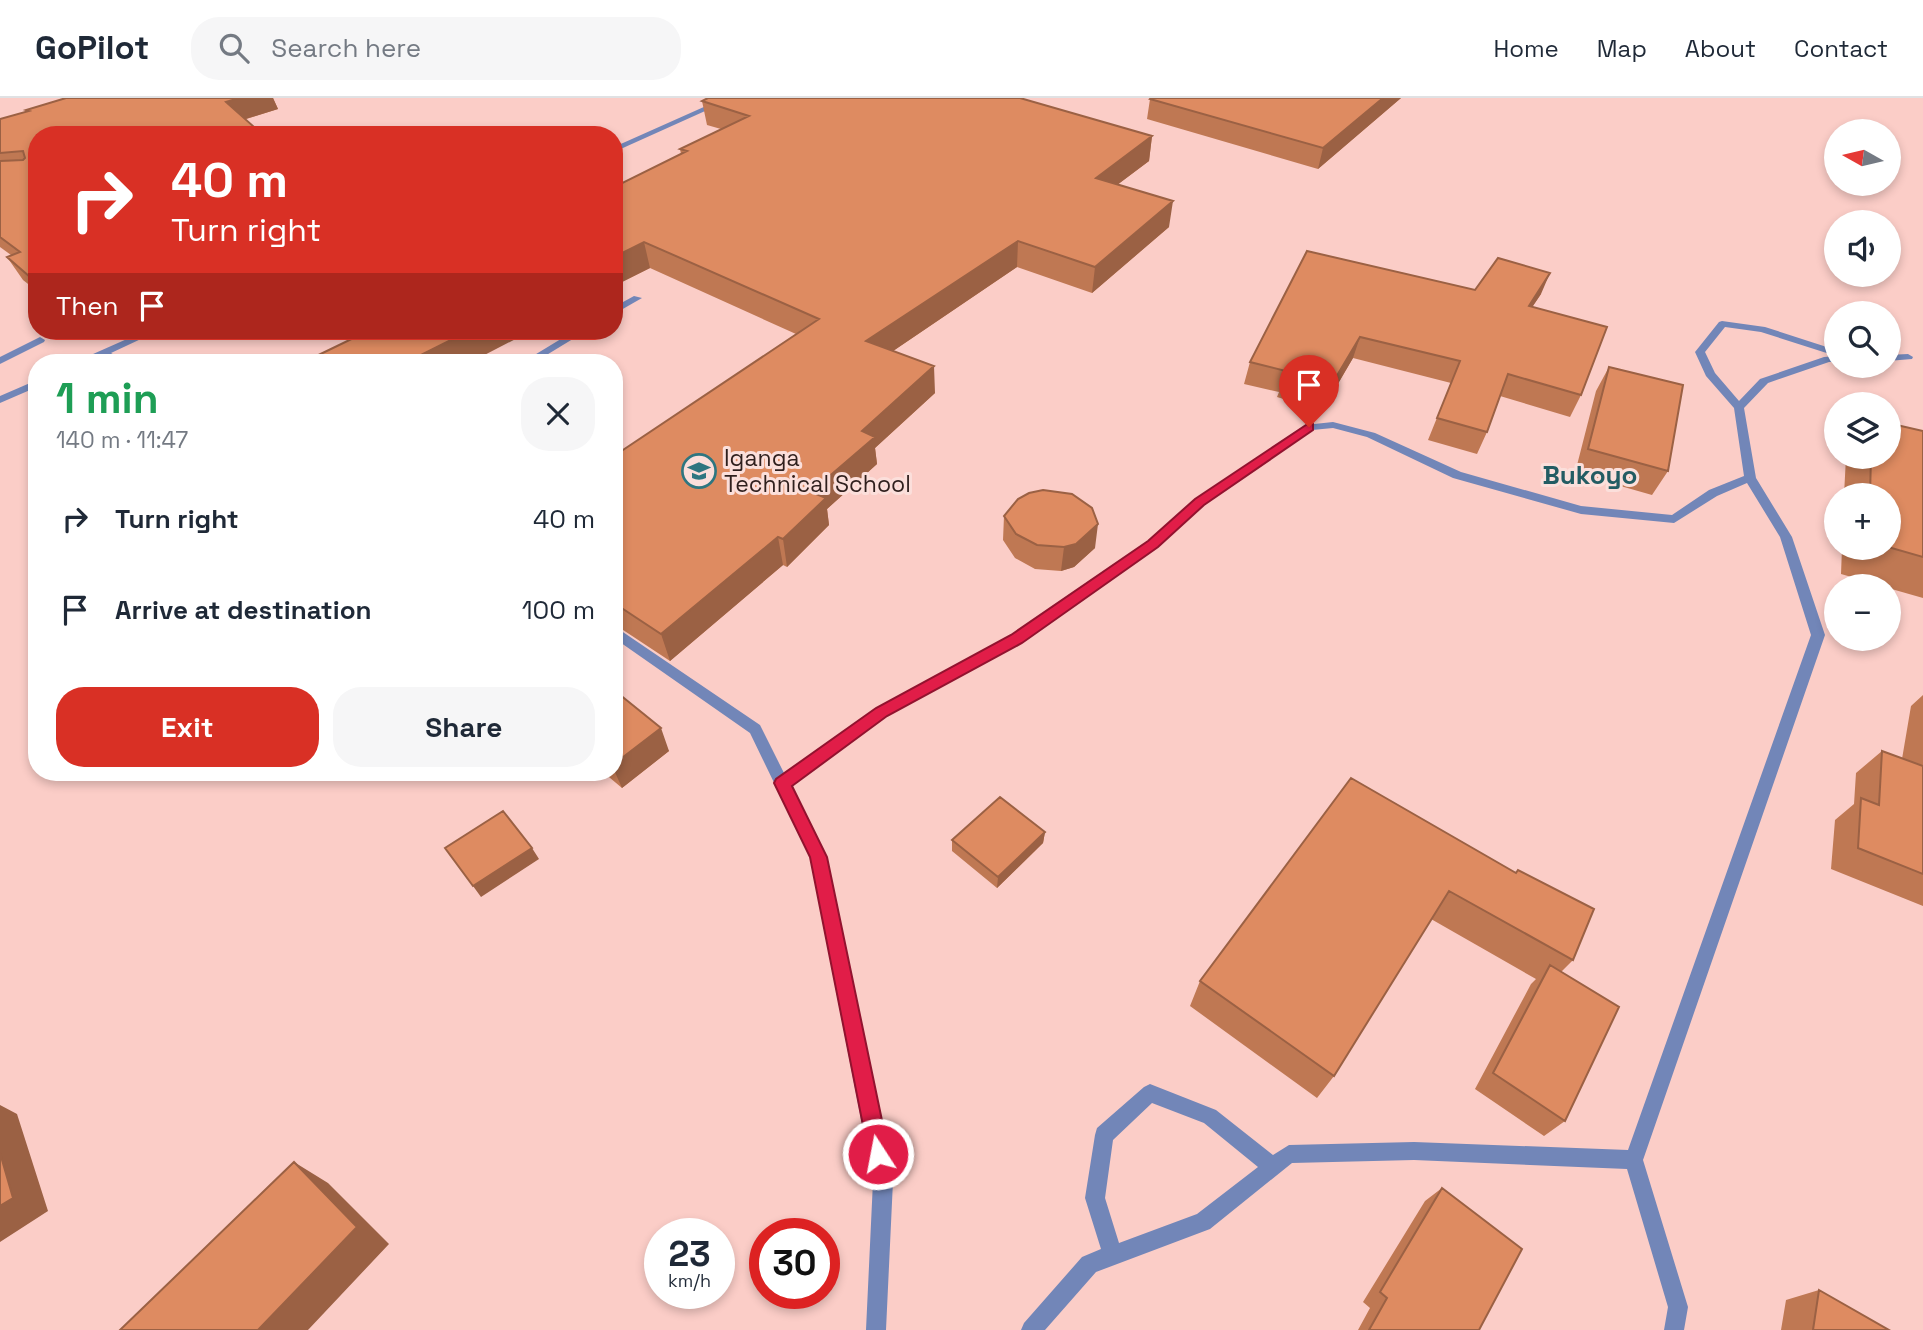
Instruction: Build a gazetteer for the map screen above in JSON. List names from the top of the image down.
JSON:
{
  "districts": ["Bukoyo"],
  "places": {
    "school or university": ["Iganga Technical School"]
  },
  "north": "left",
  "page": {
    "header": "GoPilot",
    "search": "Search here",
    "nav": [
      "Home",
      "Map",
      "About",
      "Contact"
    ],
    "map_buttons": ["+", "−"],
    "turn": ["40 m", "Turn right"],
    "then": "Then",
    "heading": ["1 min", "140 m · 11:47"],
    "list": [
      {
        "name": "Turn right",
        "value": "40 m"
      },
      {
        "name": "Arrive at destination",
        "value": "100 m"
      }
    ],
    "buttons": ["Exit", "Share"],
    "speed": "23 km/h",
    "limit": "30"
  }
}
